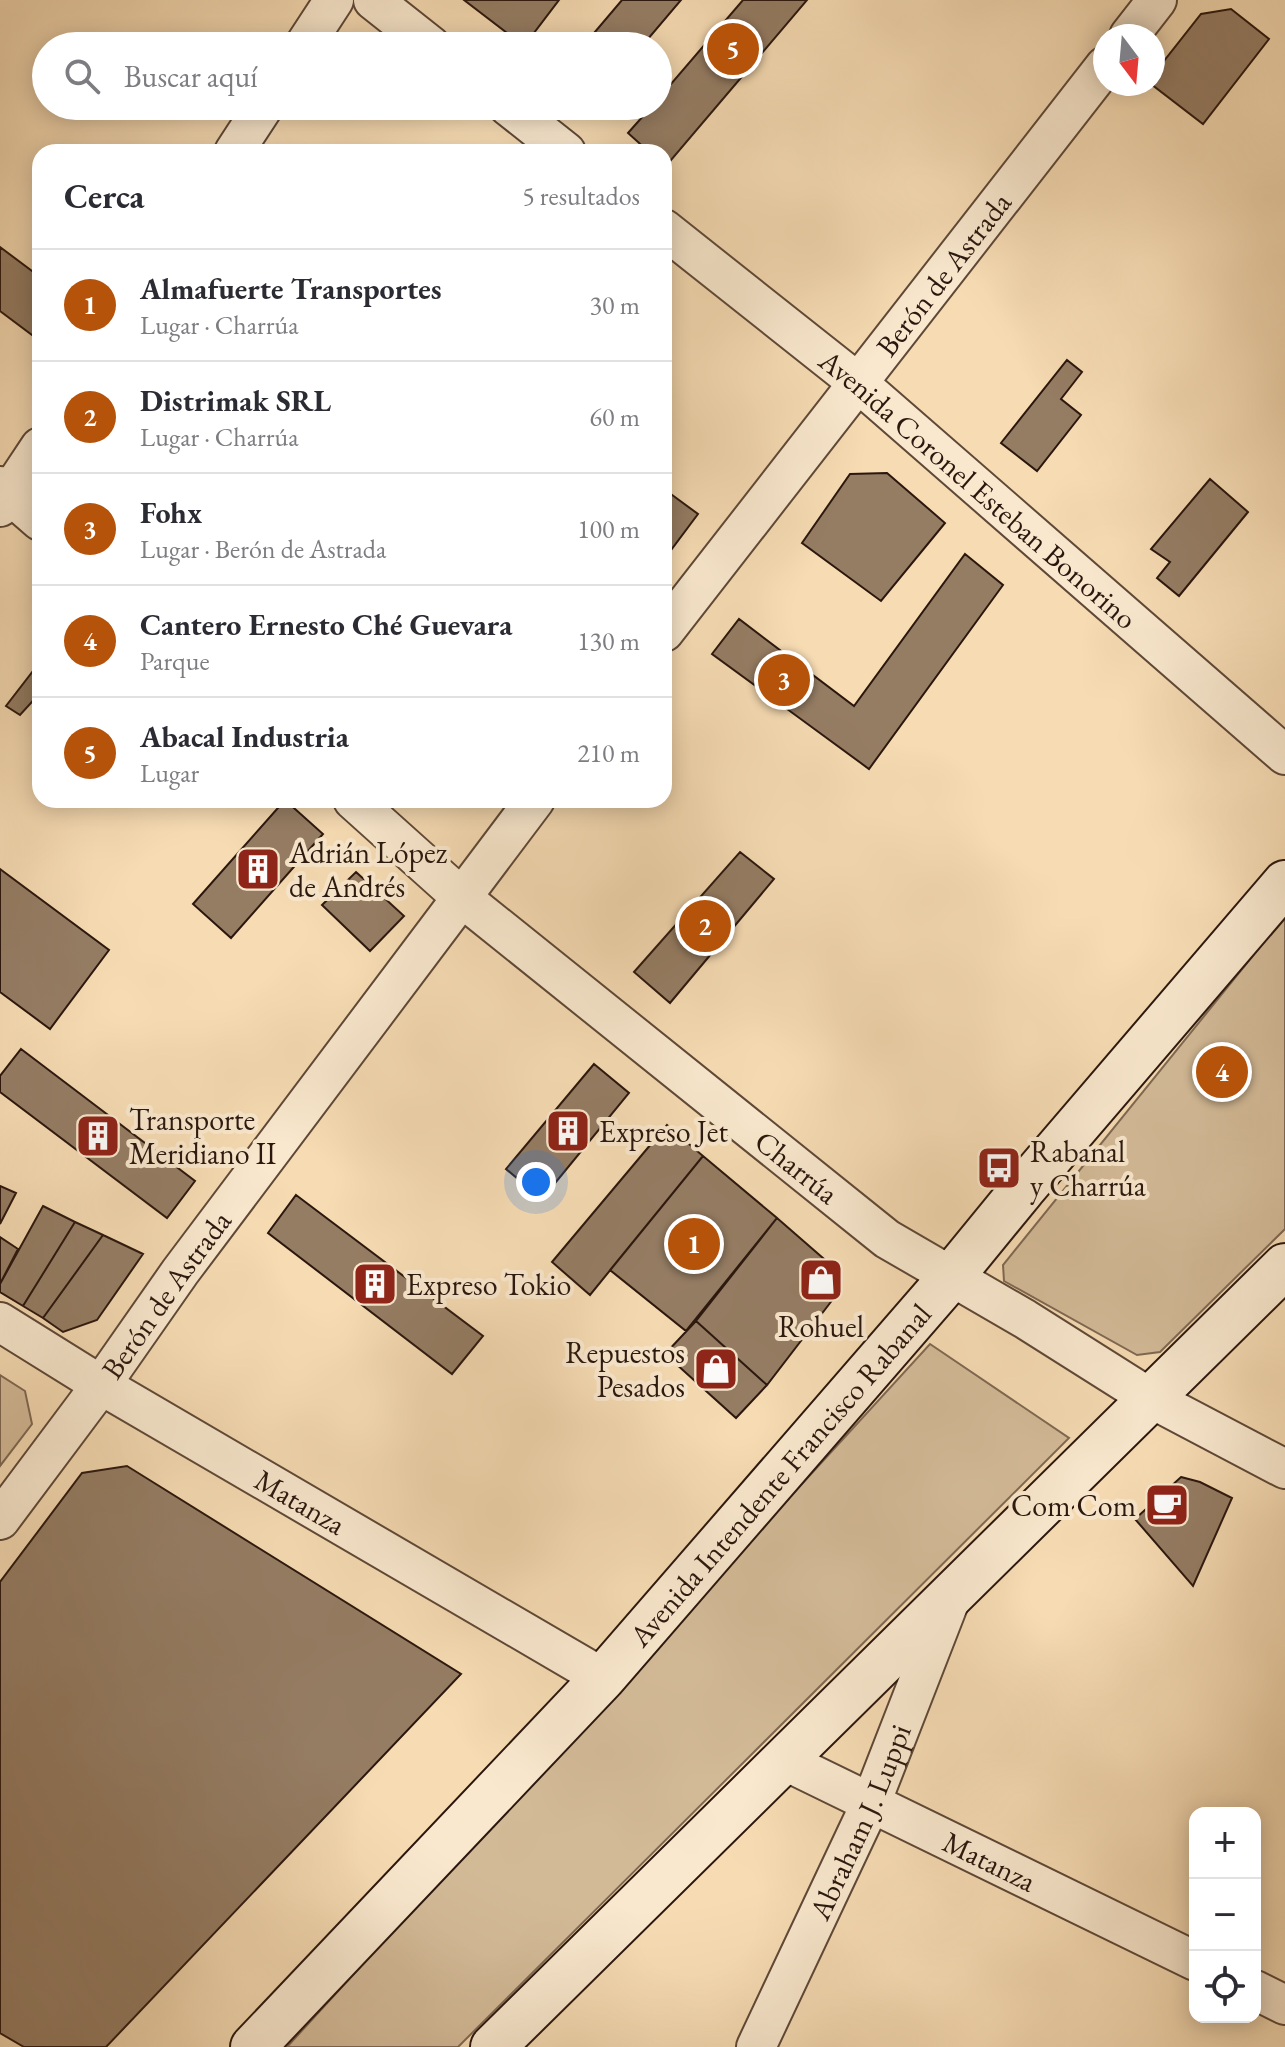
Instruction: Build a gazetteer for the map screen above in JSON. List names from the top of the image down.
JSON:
{
  "streets": {
    "main road": ["Avenida Intendente Francisco Rabanal"],
    "street": [
      "Berón de Astrada",
      "Avenida Coronel Esteban Bonorino",
      "Charrúa",
      "Matanza",
      "Abraham J. Luppi"
    ]
  },
  "crossings": [
    ["Berón de Astrada", "Avenida Coronel Esteban Bonorino"],
    ["Berón de Astrada", "Charrúa"],
    ["Berón de Astrada", "Matanza"],
    ["Charrúa", "Avenida Intendente Francisco Rabanal"],
    ["Avenida Intendente Francisco Rabanal", "Matanza"],
    ["Matanza", "Abraham J. Luppi"]
  ],
  "places": {
    "building": [
      "Adrián López de Andrés",
      "Expreso Jet",
      "Transporte Meridiano II",
      "Expreso Tokio"
    ],
    "bus stop": ["Rabanal y Charrúa"],
    "shop": ["Rohuel", "Repuestos Pesados"],
    "cafe": ["Com Com"]
  },
  "north": "bottom",
  "page": {
    "pins": [
      "5",
      "3",
      "2",
      "4",
      "1"
    ],
    "search": "Buscar aquí",
    "heading": ["Cerca", "5 resultados"],
    "list": [
      {
        "mark": "1",
        "name": "Almafuerte Transportes",
        "note": "Lugar · Charrúa",
        "value": "30 m"
      },
      {
        "mark": "2",
        "name": "Distrimak SRL",
        "note": "Lugar · Charrúa",
        "value": "60 m"
      },
      {
        "mark": "3",
        "name": "Fohx",
        "note": "Lugar · Berón de Astrada",
        "value": "100 m"
      },
      {
        "mark": "4",
        "name": "Cantero Ernesto Ché Guevara",
        "note": "Parque",
        "value": "130 m"
      },
      {
        "mark": "5",
        "name": "Abacal Industria",
        "note": "Lugar",
        "value": "210 m"
      }
    ],
    "map_buttons": ["+", "−"]
  }
}
